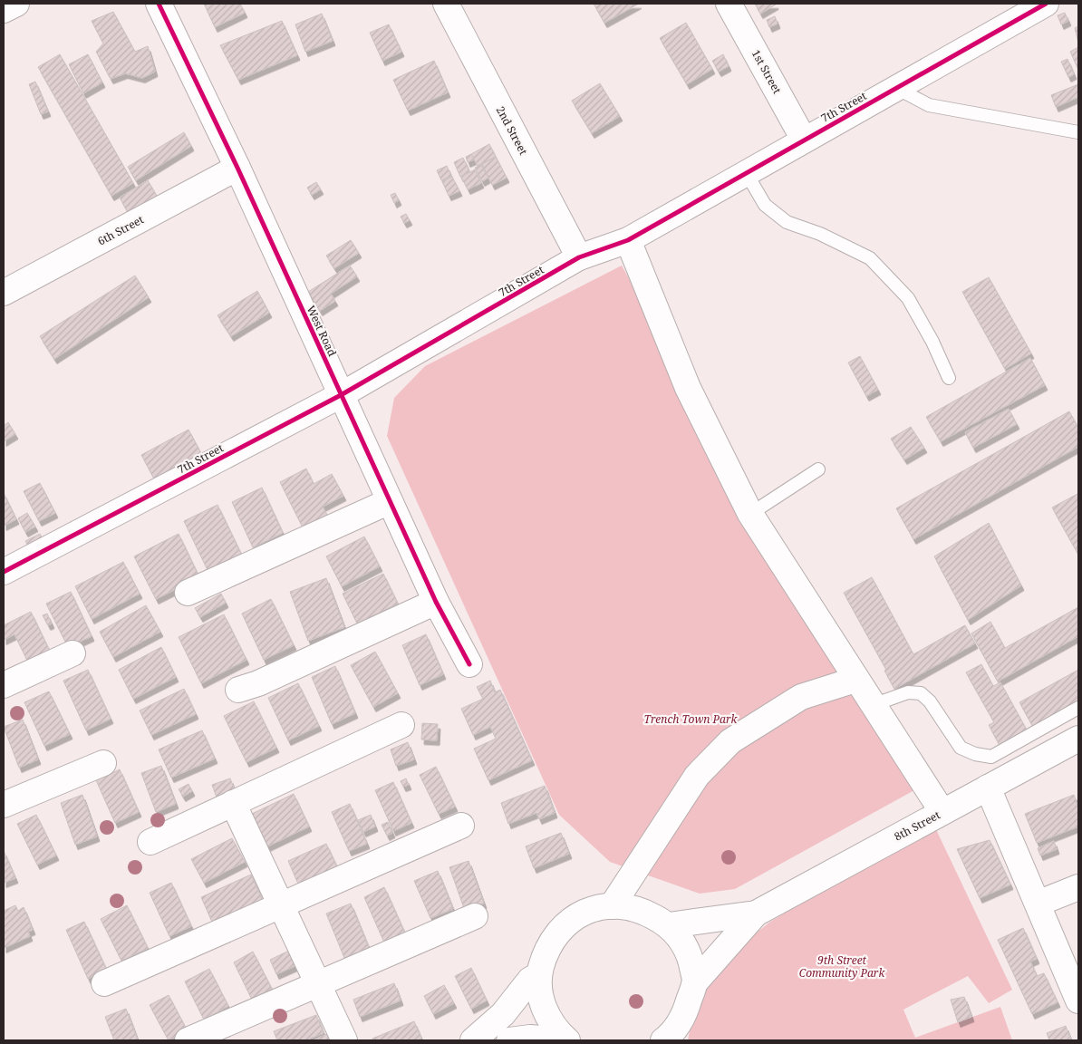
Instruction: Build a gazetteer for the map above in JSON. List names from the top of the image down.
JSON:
{
  "streets": {
    "street": [
      "1st Street",
      "7th Street",
      "2nd Street",
      "6th Street",
      "West Road",
      "8th Street"
    ]
  },
  "crossings": [
    ["1st Street", "7th Street"],
    ["7th Street", "2nd Street"],
    ["7th Street", "West Road"],
    ["6th Street", "West Road"]
  ],
  "parks": ["Trench Town Park", "9th Street Community Park"]
}
